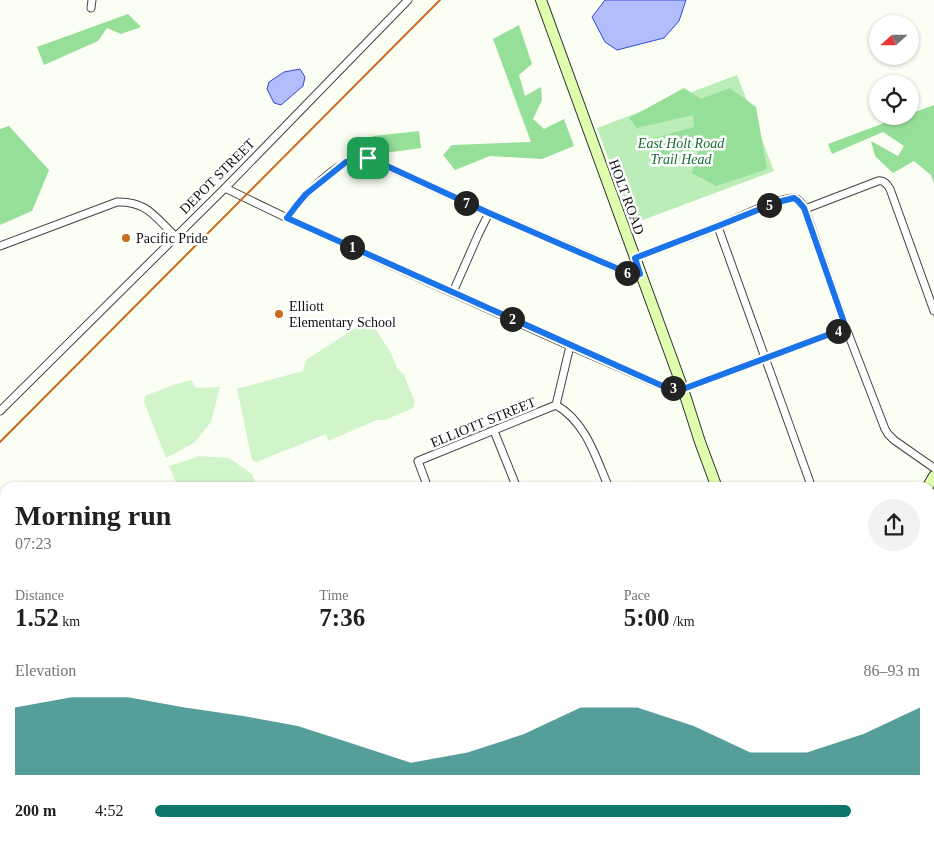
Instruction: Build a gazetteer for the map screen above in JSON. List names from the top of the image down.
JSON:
{
  "streets": {
    "main road": ["HOLT ROAD"],
    "street": ["DEPOT STREET", "ELLIOTT STREET"]
  },
  "parks": ["East Holt Road Trail Head"],
  "places": ["Pacific Pride", "Elliott Elementary School"],
  "north": "left",
  "page": {
    "pins": [
      "7",
      "5",
      "1",
      "6",
      "2",
      "4",
      "3"
    ],
    "heading": ["Morning run", "07:23"],
    "stats": [
      ["Distance", "1.52 km"],
      ["Time", "7:36"],
      ["Pace", "5:00 /km"]
    ],
    "chart": ["Elevation", "86–93 m"],
    "list": [
      {
        "name": "200 m",
        "note": "4:52"
      }
    ]
  }
}
